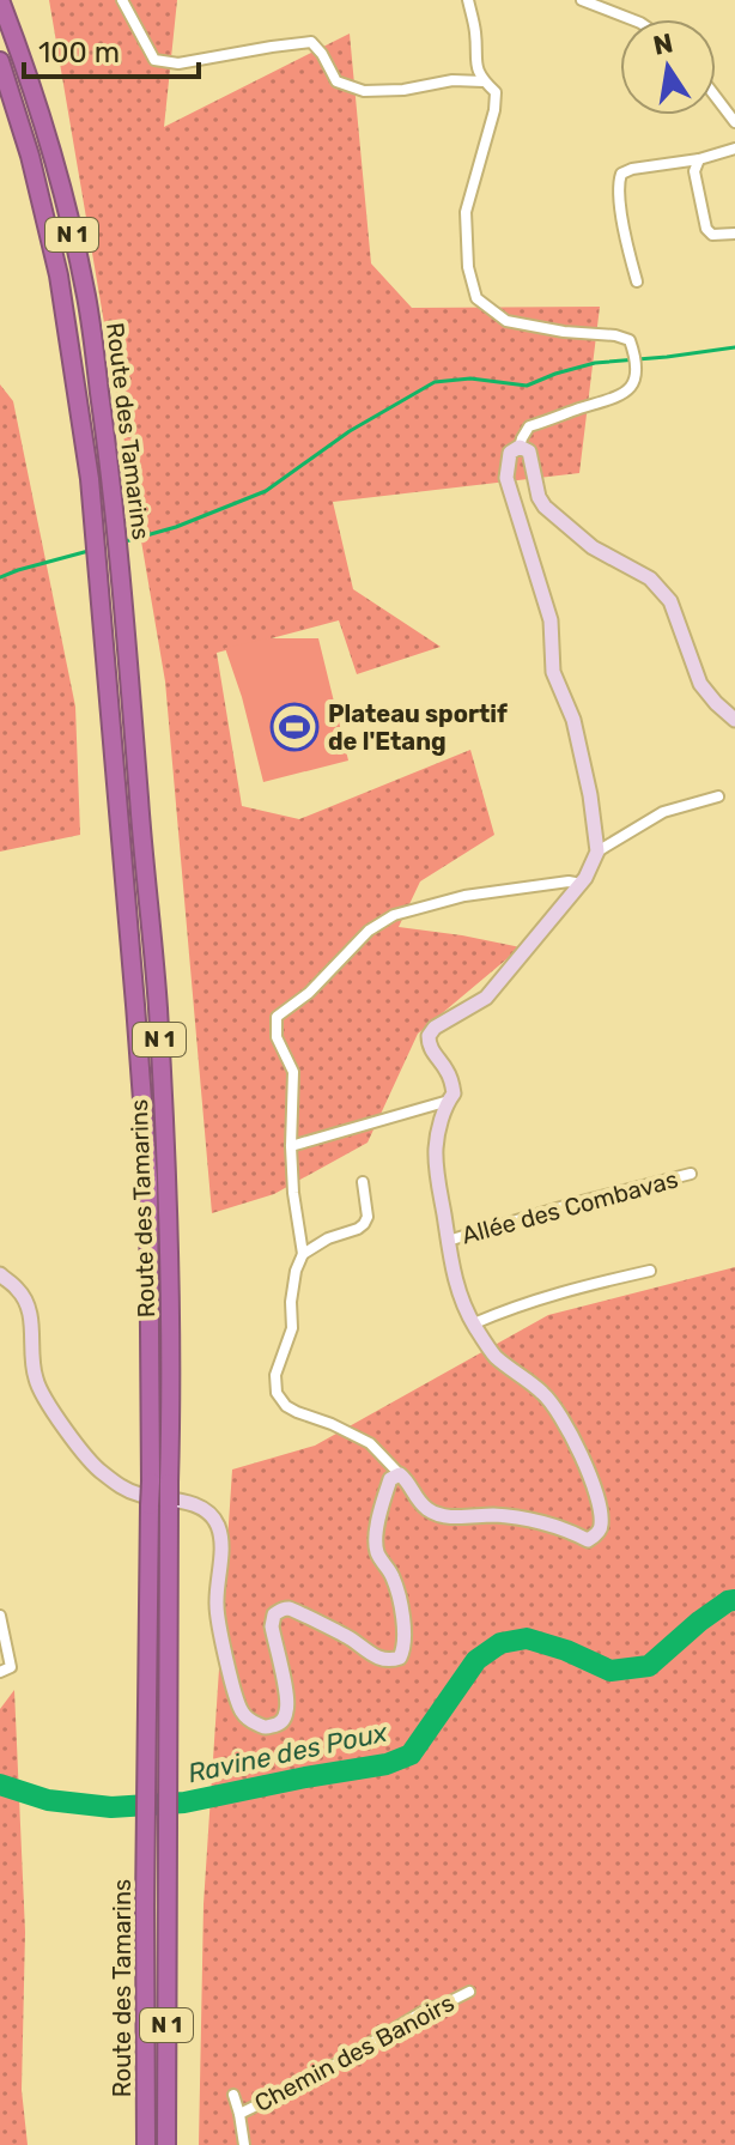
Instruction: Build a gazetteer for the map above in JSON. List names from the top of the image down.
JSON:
{
  "streets": {
    "highway": ["N 1", "Route des Tamarins"],
    "street": ["Allée des Combavas", "Chemin des Banoirs"]
  },
  "water": ["Ravine des Poux"],
  "places": {
    "sports": ["Plateau sportif de l'Etang"]
  },
  "scale_bar": "100 m",
  "north": "top"
}
